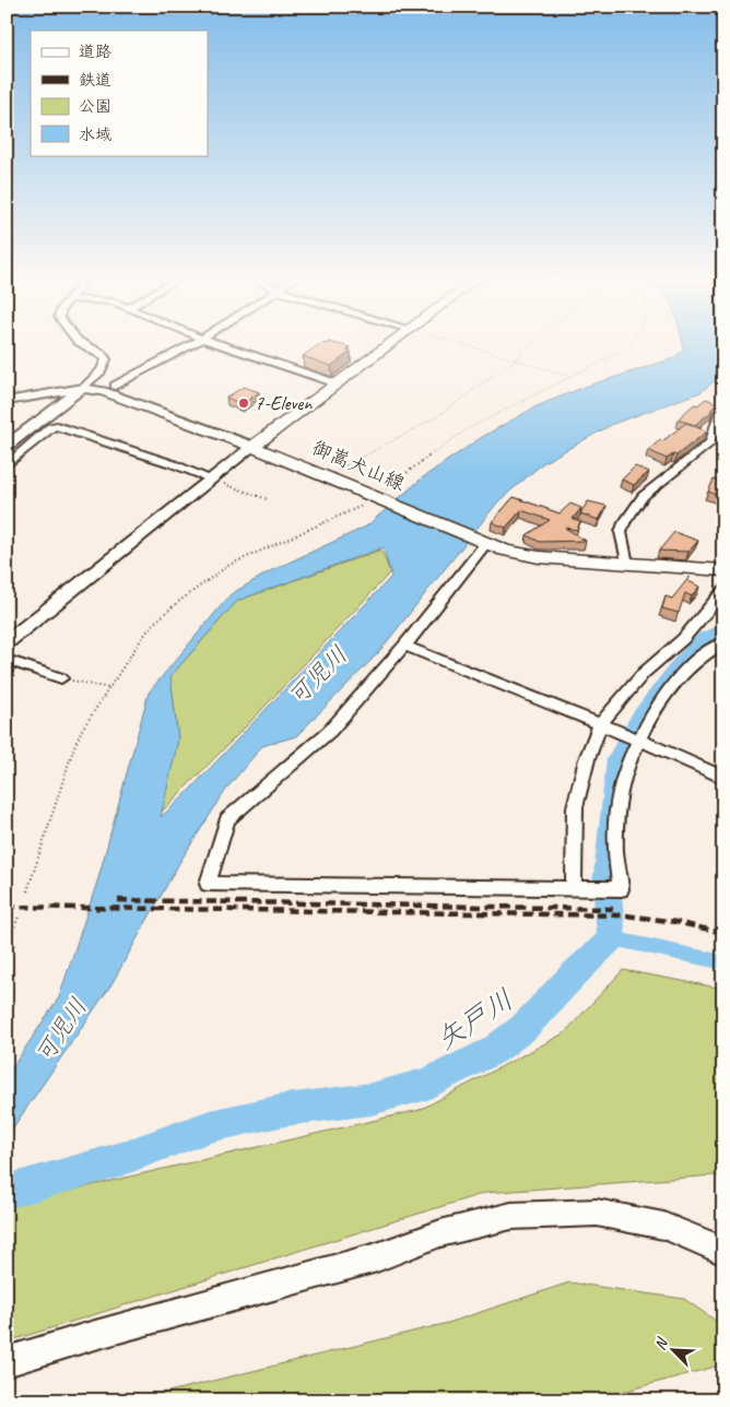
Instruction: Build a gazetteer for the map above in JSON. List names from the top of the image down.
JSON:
{
  "streets": {
    "main road": ["御嵩犬山線"]
  },
  "water": ["可児川", "矢戸川"],
  "places": ["7-Eleven"],
  "legend": [
    "道路",
    "鉄道",
    "公園",
    "水域"
  ],
  "north": "top left"
}
